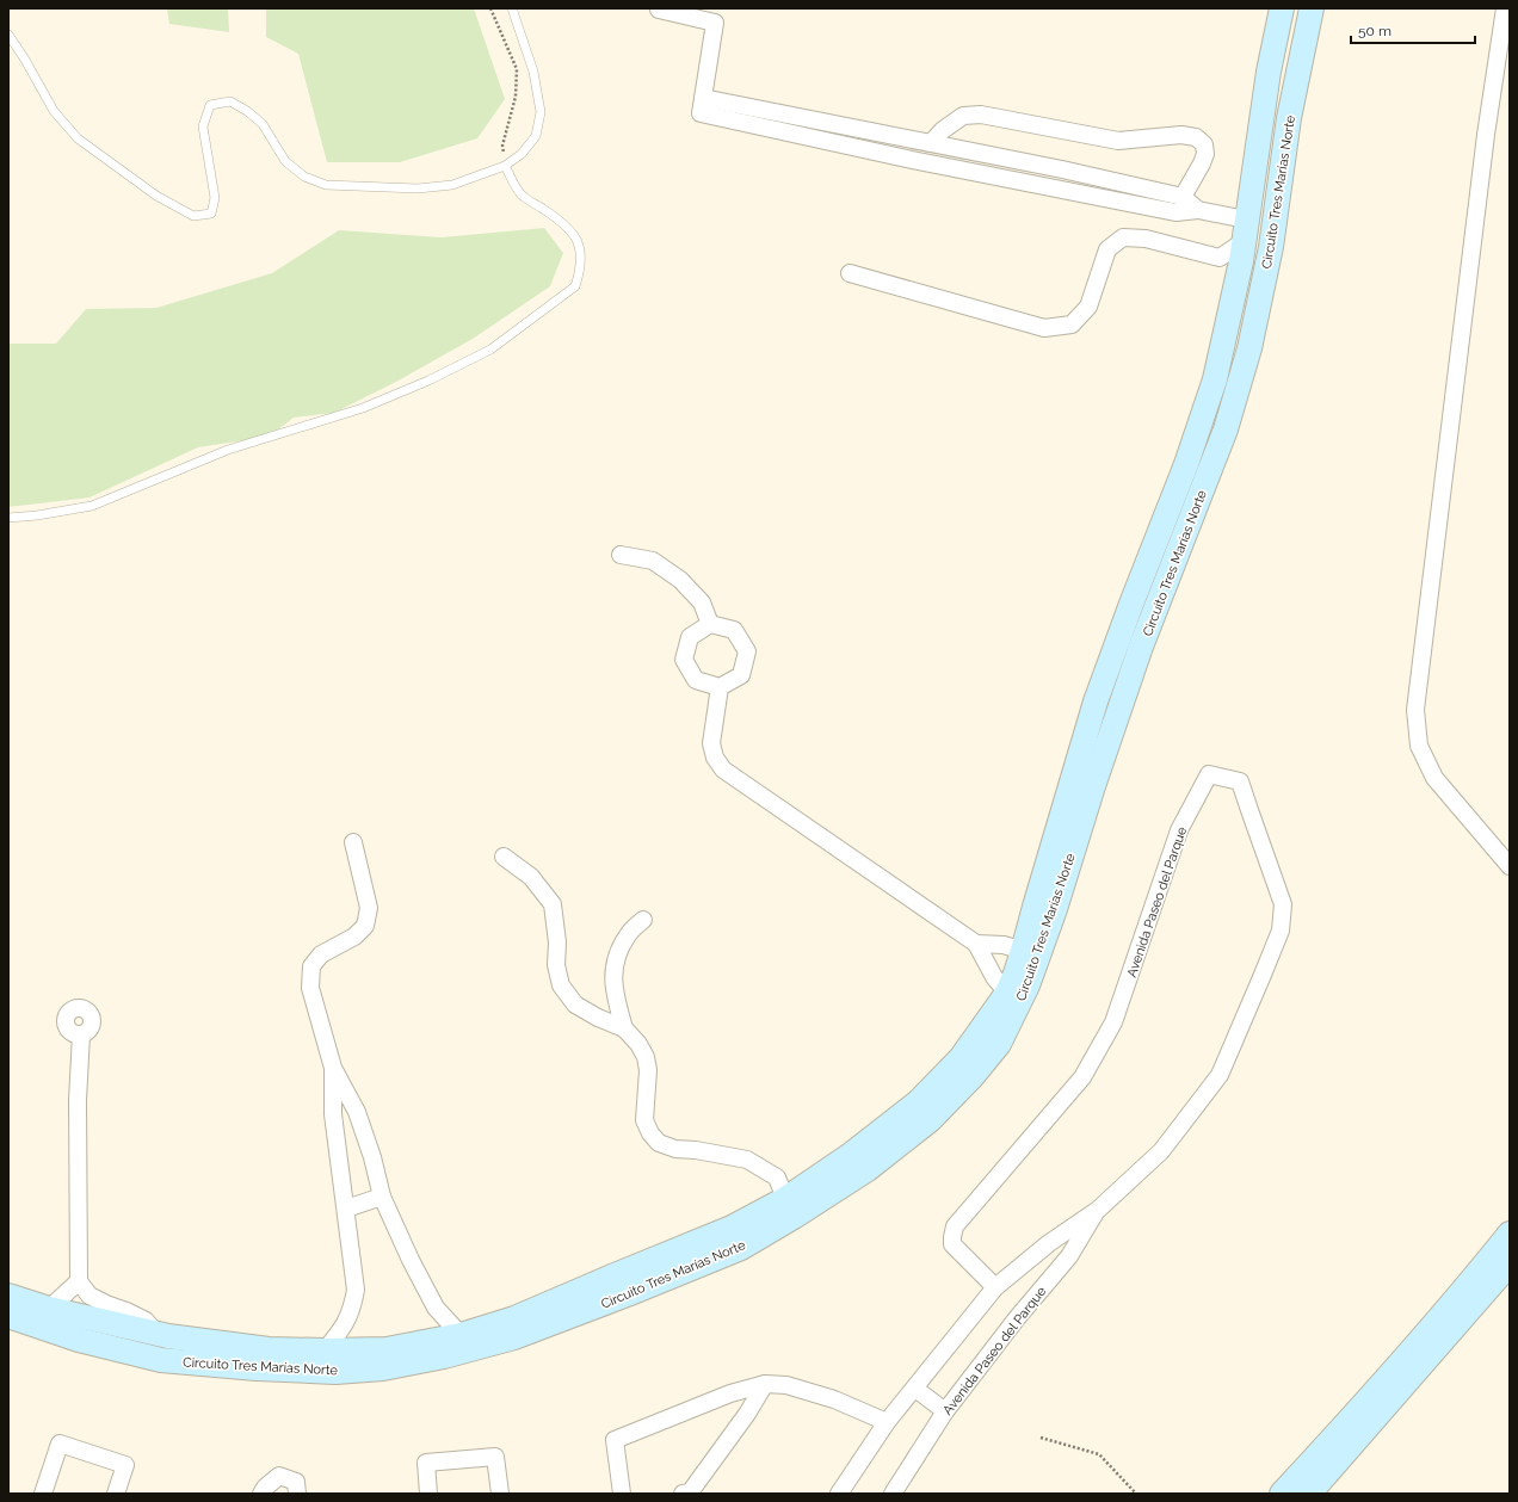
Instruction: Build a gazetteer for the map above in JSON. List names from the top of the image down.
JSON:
{
  "streets": {
    "street": ["Circuito Tres Marías Norte", "Avenida Paseo del Parque"]
  },
  "scale_bar": "50 m"
}
